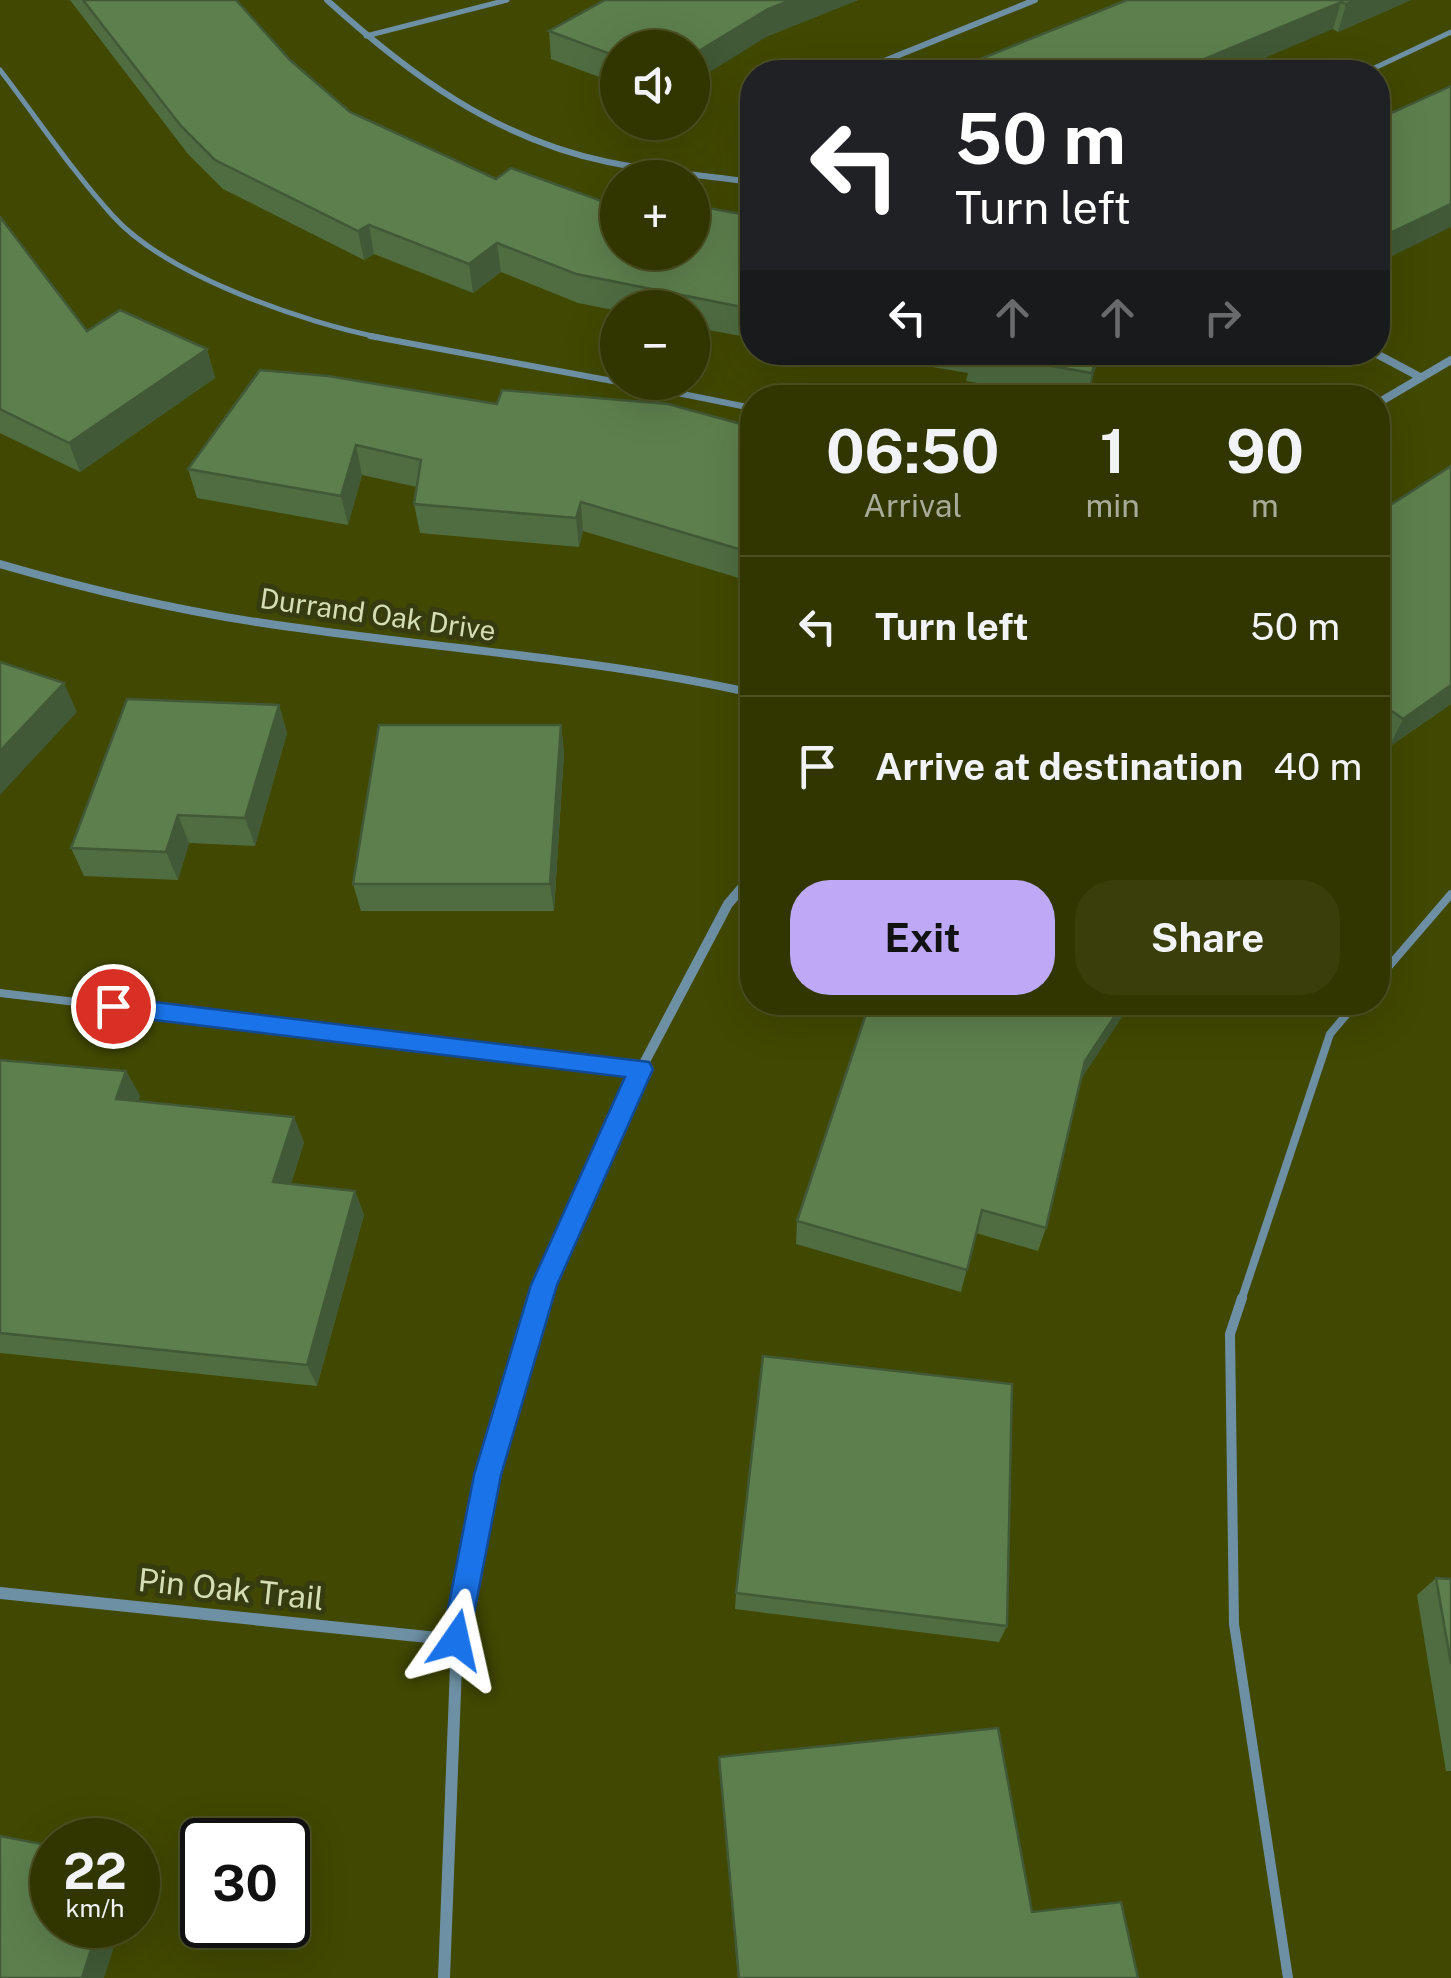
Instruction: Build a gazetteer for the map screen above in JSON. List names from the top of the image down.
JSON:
{
  "streets": {
    "street": ["Durrand Oak Drive", "Pin Oak Trail"]
  },
  "page": {
    "map_buttons": ["+", "−"],
    "turn": ["50 m", "Turn left"],
    "eta": [
      "06:50",
      "Arrival",
      "1",
      "min",
      "90",
      "m"
    ],
    "list": [
      {
        "name": "Turn left",
        "value": "50 m"
      },
      {
        "name": "Arrive at destination",
        "value": "40 m"
      }
    ],
    "buttons": ["Exit", "Share"],
    "speed": "22 km/h",
    "limit": "30"
  }
}
